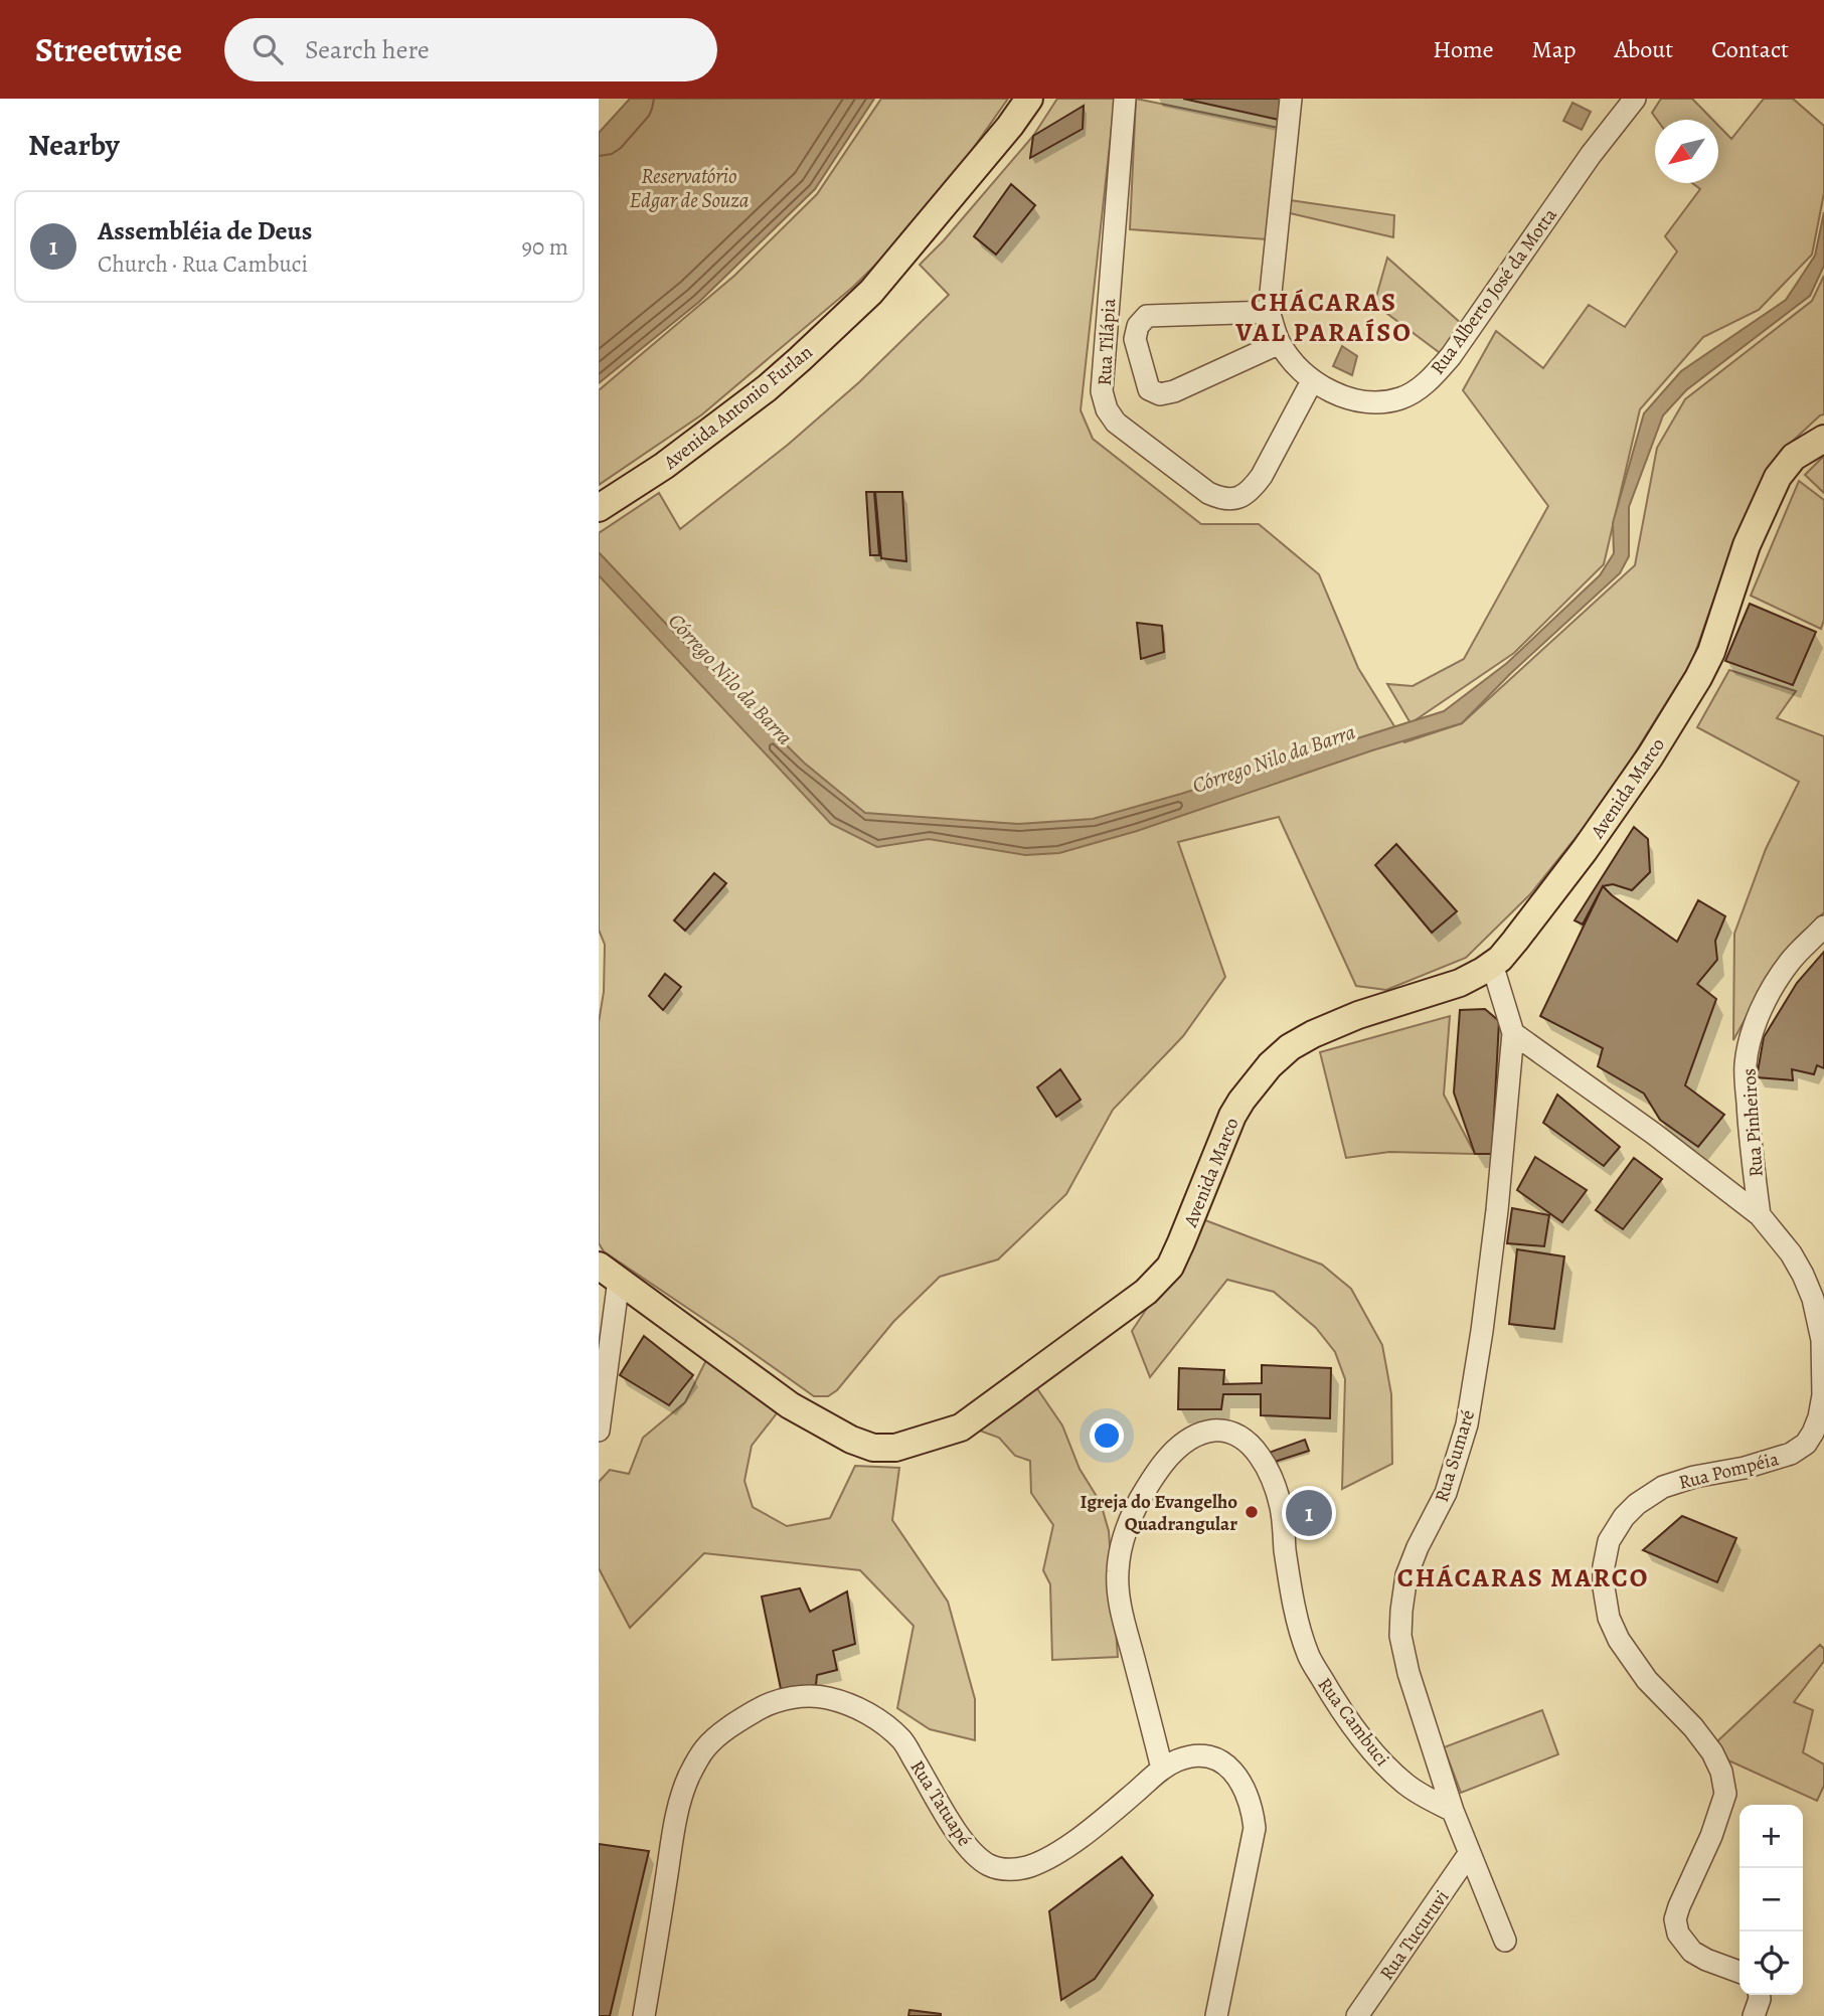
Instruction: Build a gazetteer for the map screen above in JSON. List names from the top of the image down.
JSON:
{
  "streets": {
    "main road": ["Avenida Antonio Furlan", "Avenida Marco"],
    "street": [
      "Rua Alberto José da Motta",
      "Rua Tilápia",
      "Rua Pinheiros",
      "Rua Sumaré",
      "Rua Pompéia",
      "Rua Cambuci",
      "Rua Tatuapé",
      "Rua Tucuruvi"
    ]
  },
  "crossings": [
    ["Rua Alberto José da Motta", "Rua Tilápia"],
    ["Rua Pinheiros", "Rua Pompéia"],
    ["Rua Sumaré", "Rua Pompéia"],
    ["Rua Sumaré", "Rua Cambuci"],
    ["Rua Sumaré", "Rua Tucuruvi"],
    ["Rua Cambuci", "Rua Tatuapé"]
  ],
  "districts": ["CHÁCARAS VAL PARAÍSO", "CHÁCARAS MARCO"],
  "water": ["Reservatório Edgar de Souza", "Córrego Nilo da Barra"],
  "places": ["Igreja do Evangelho Quadrangular"],
  "north": "bottom left",
  "page": {
    "header": "Streetwise",
    "search": "Search here",
    "nav": [
      "Home",
      "Map",
      "About",
      "Contact"
    ],
    "heading": "Nearby",
    "list": [
      {
        "mark": "1",
        "name": "Assembléia de Deus",
        "note": "Church · Rua Cambuci",
        "value": "90 m"
      }
    ],
    "pins": "1",
    "map_buttons": ["+", "−"]
  }
}
